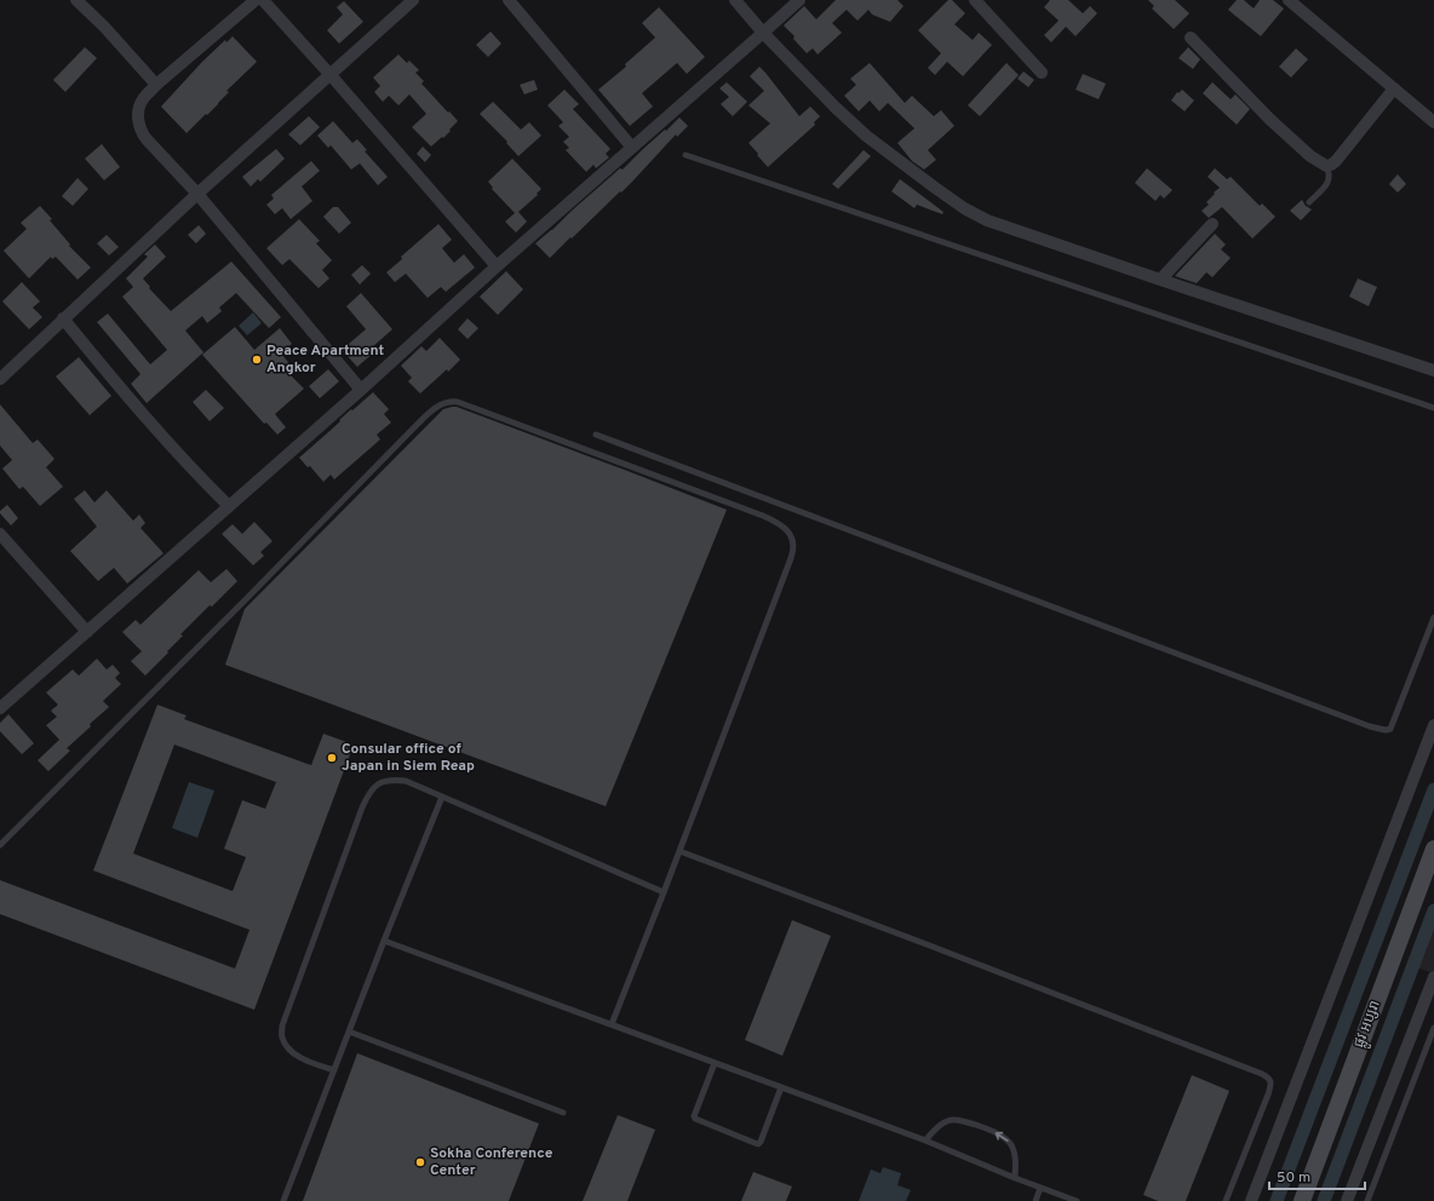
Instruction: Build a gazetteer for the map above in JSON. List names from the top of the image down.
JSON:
{
  "streets": {
    "street": ["ផ្លូវ អប្សរា"]
  },
  "places": ["Peace Apartment Angkor", "Consular office of Japan in Siem Reap", "Sokha Conference Center"],
  "scale_bar": "50 m"
}
